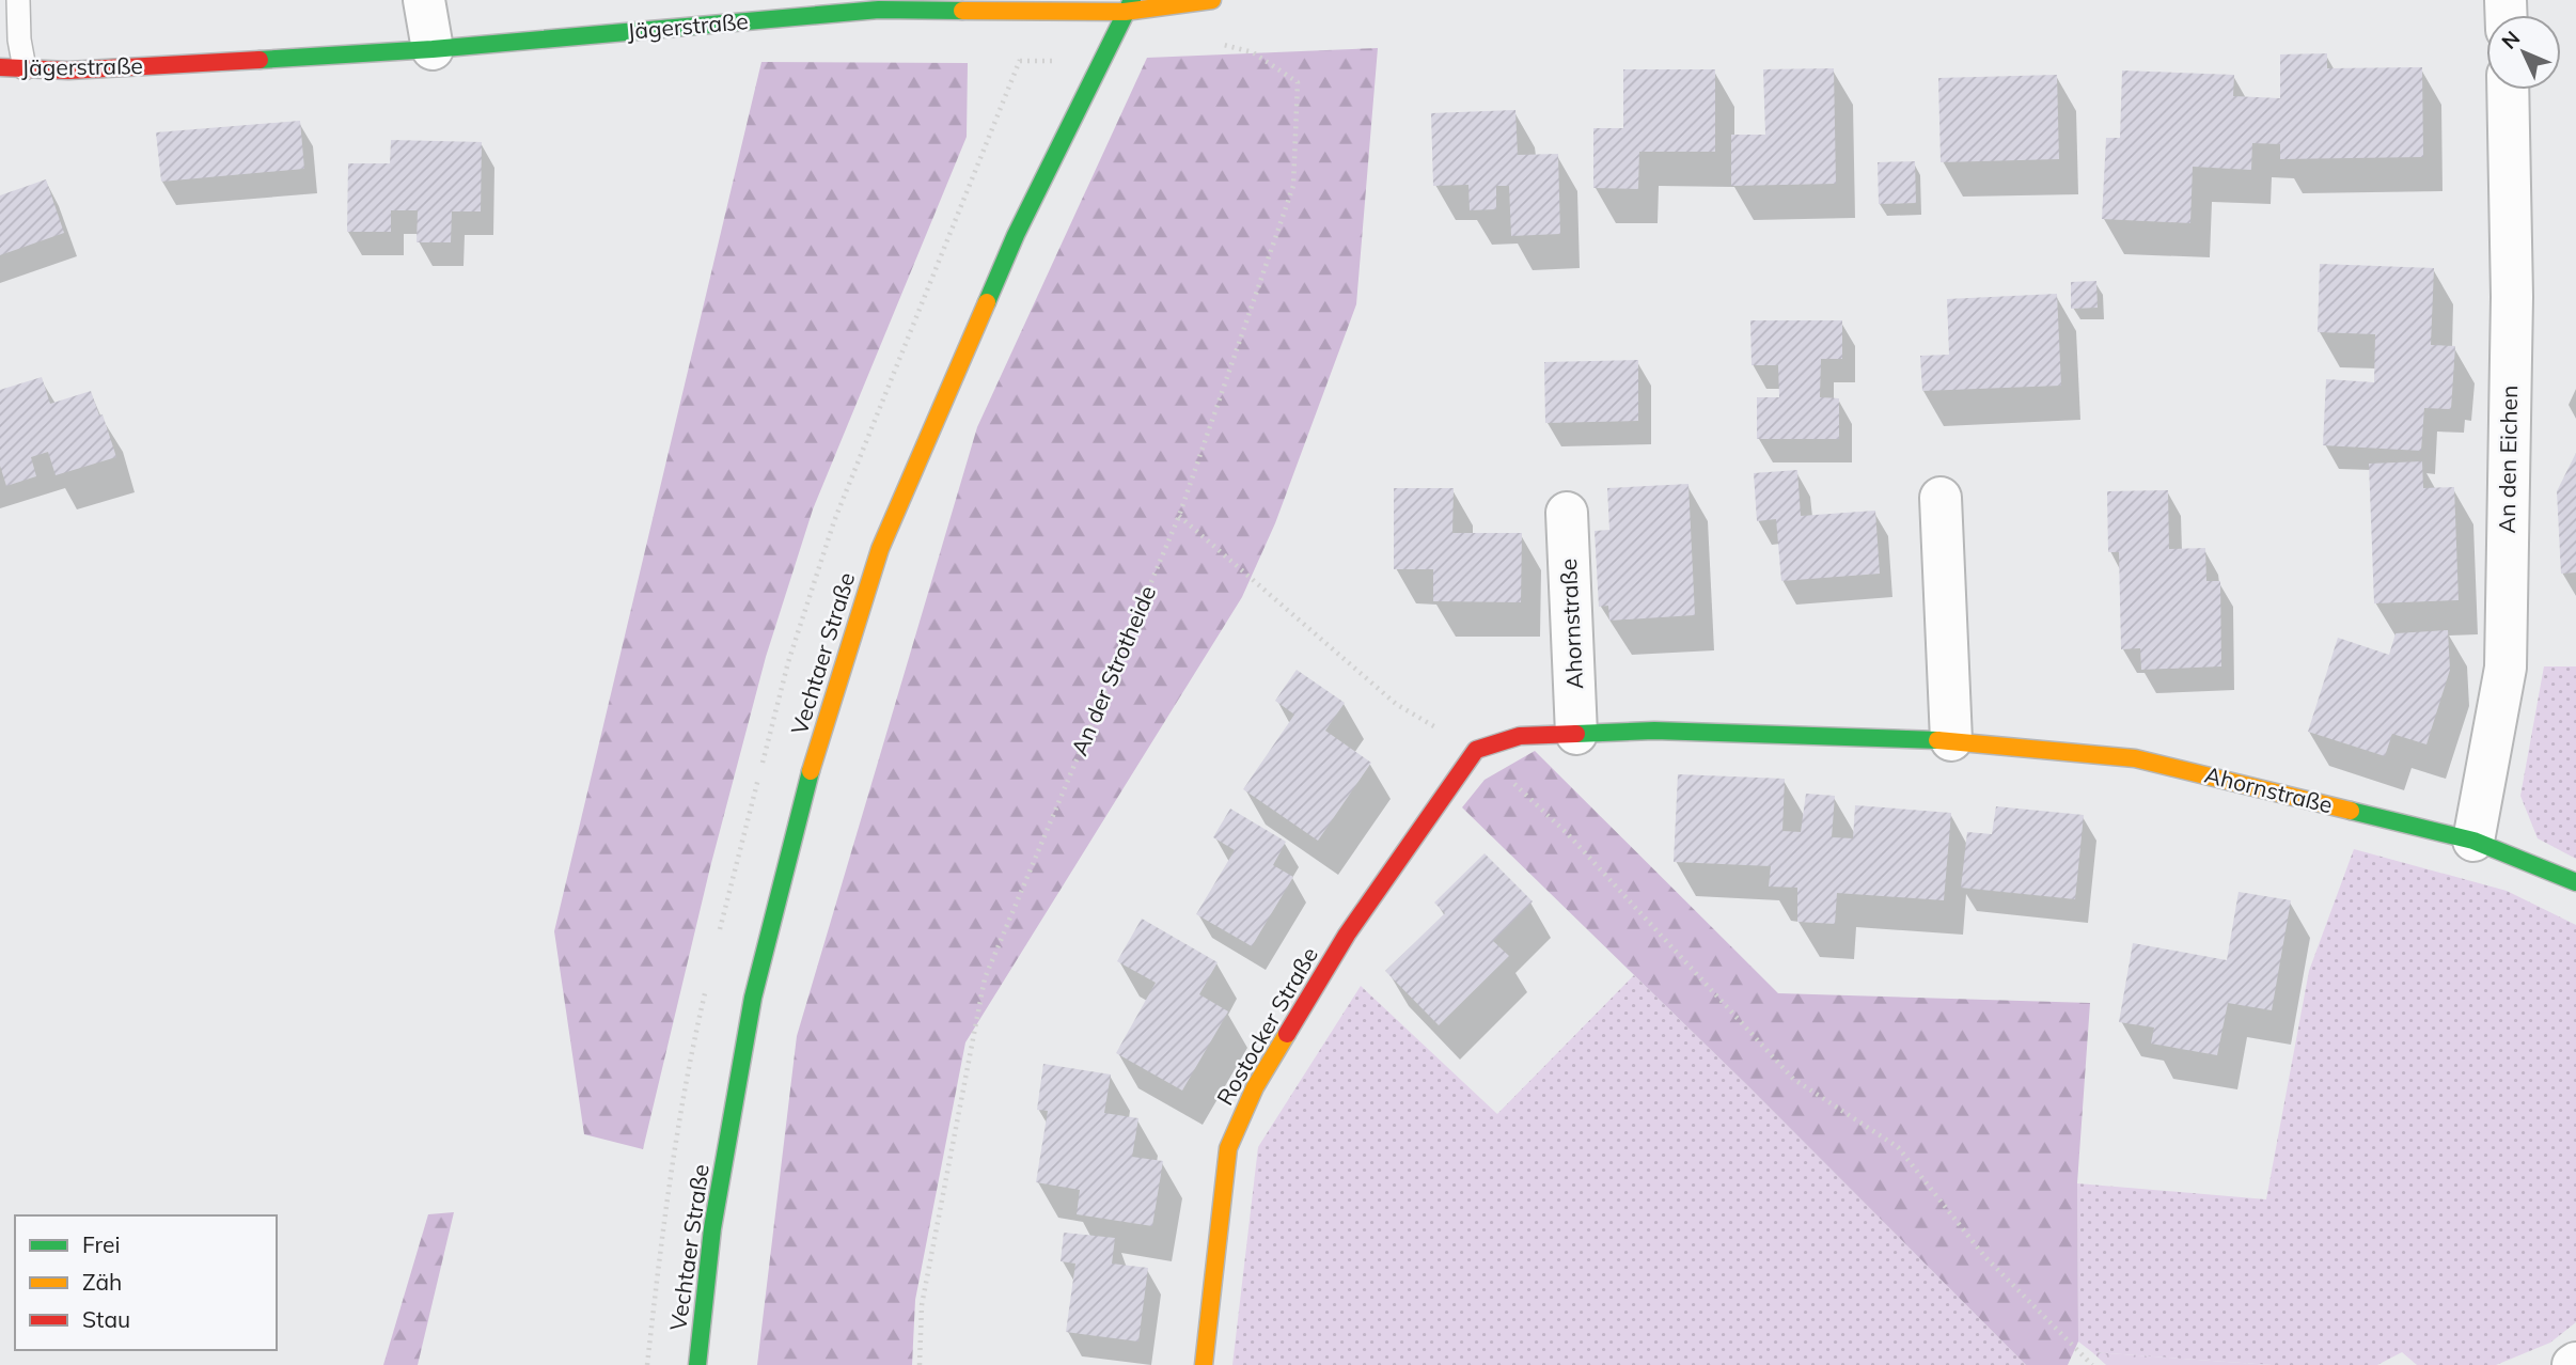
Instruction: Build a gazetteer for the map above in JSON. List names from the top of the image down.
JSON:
{
  "streets": {
    "street": [
      "Jägerstraße",
      "An den Eichen",
      "Ahornstraße",
      "Vechtaer Straße",
      "Rostocker Straße"
    ],
    "path": ["An der Strotheide"]
  },
  "crossings": [
    ["Jägerstraße", "Vechtaer Straße"],
    ["An den Eichen", "Ahornstraße"],
    ["Ahornstraße", "Rostocker Straße"]
  ],
  "legend": ["Frei", "Zäh", "Stau"],
  "north": "top left"
}
